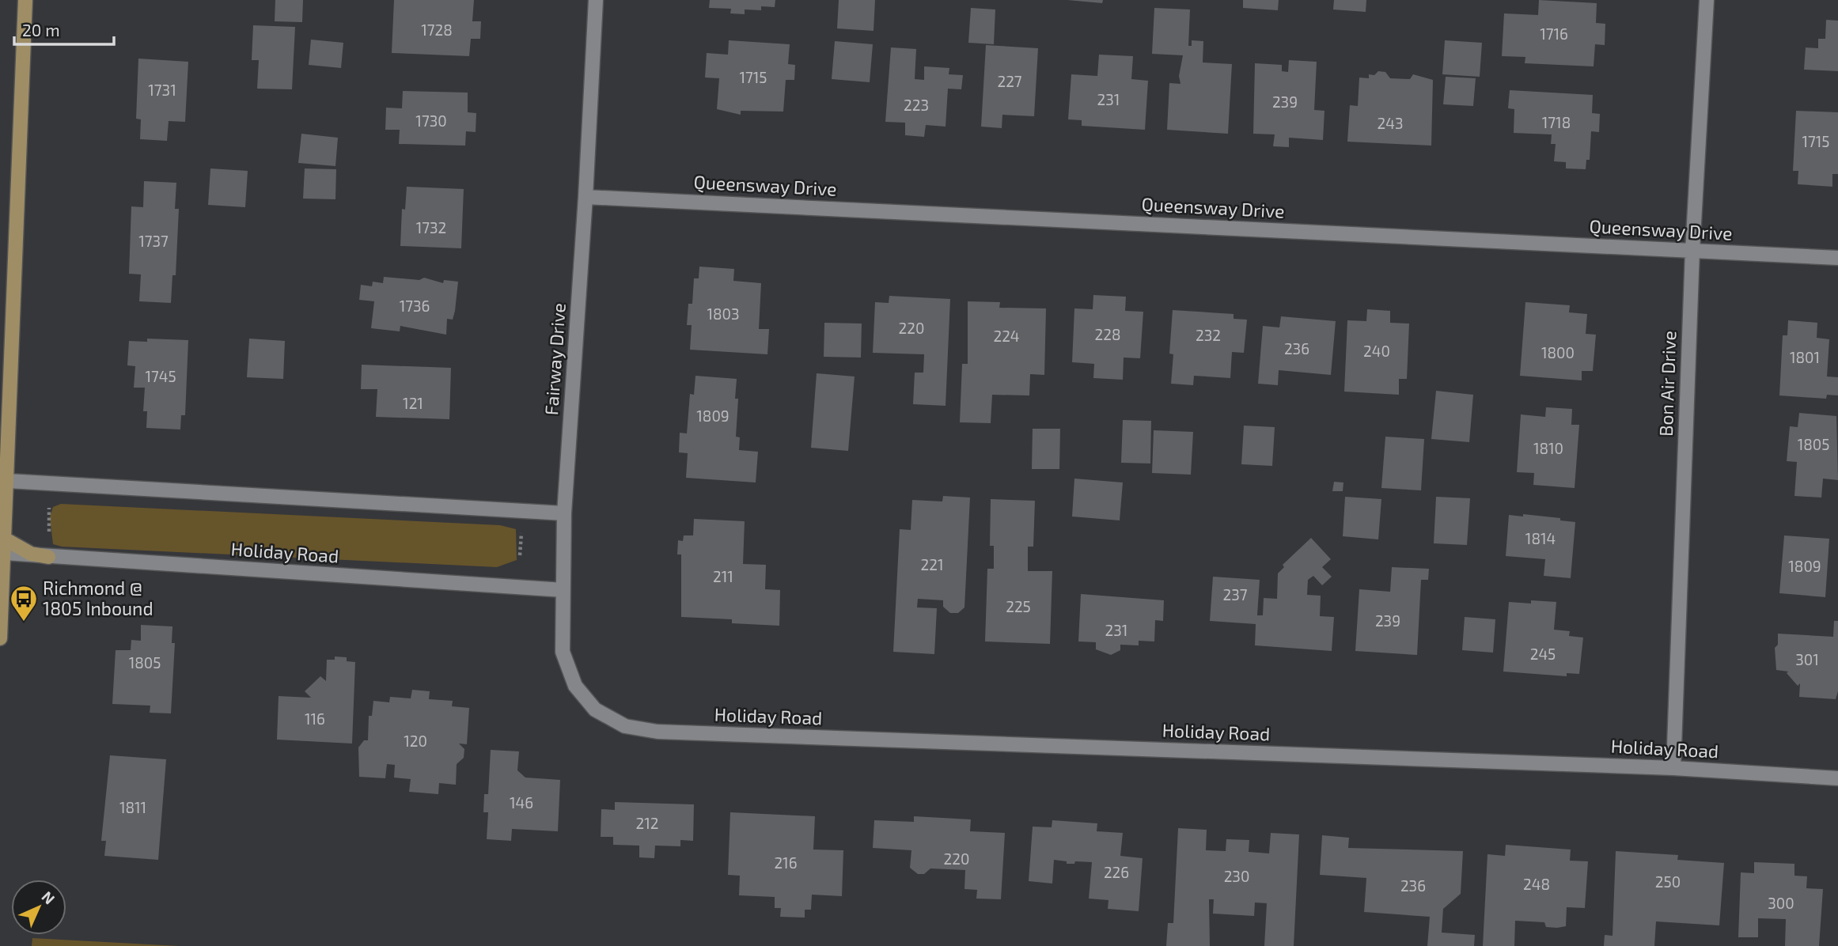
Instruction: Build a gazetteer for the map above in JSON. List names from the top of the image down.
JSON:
{
  "streets": {
    "street": [
      "Queensway Drive",
      "Fairway Drive",
      "Bon Air Drive",
      "Holiday Road"
    ]
  },
  "crossings": [
    ["Queensway Drive", "Fairway Drive"],
    ["Queensway Drive", "Bon Air Drive"],
    ["Fairway Drive", "Holiday Road"],
    ["Bon Air Drive", "Holiday Road"]
  ],
  "places": {
    "bus stop": ["Richmond @ 1805 Inbound"]
  },
  "house_numbers": [
    "1728",
    "1716",
    "1715",
    "227",
    "1731",
    "231",
    "239",
    "223",
    "1730",
    "1718",
    "243",
    "1715",
    "1732",
    "1737",
    "1736",
    "1803",
    "220",
    "228",
    "232",
    "224",
    "236",
    "240",
    "1800",
    "1801",
    "1745",
    "121",
    "1809",
    "1805",
    "1810",
    "1814",
    "221",
    "1809",
    "211",
    "237",
    "225",
    "239",
    "231",
    "245",
    "301",
    "1805",
    "116",
    "120",
    "146",
    "1811",
    "212",
    "220",
    "216",
    "226",
    "230",
    "250",
    "248",
    "236",
    "300"
  ],
  "scale_bar": "20 m",
  "north": "top right"
}
